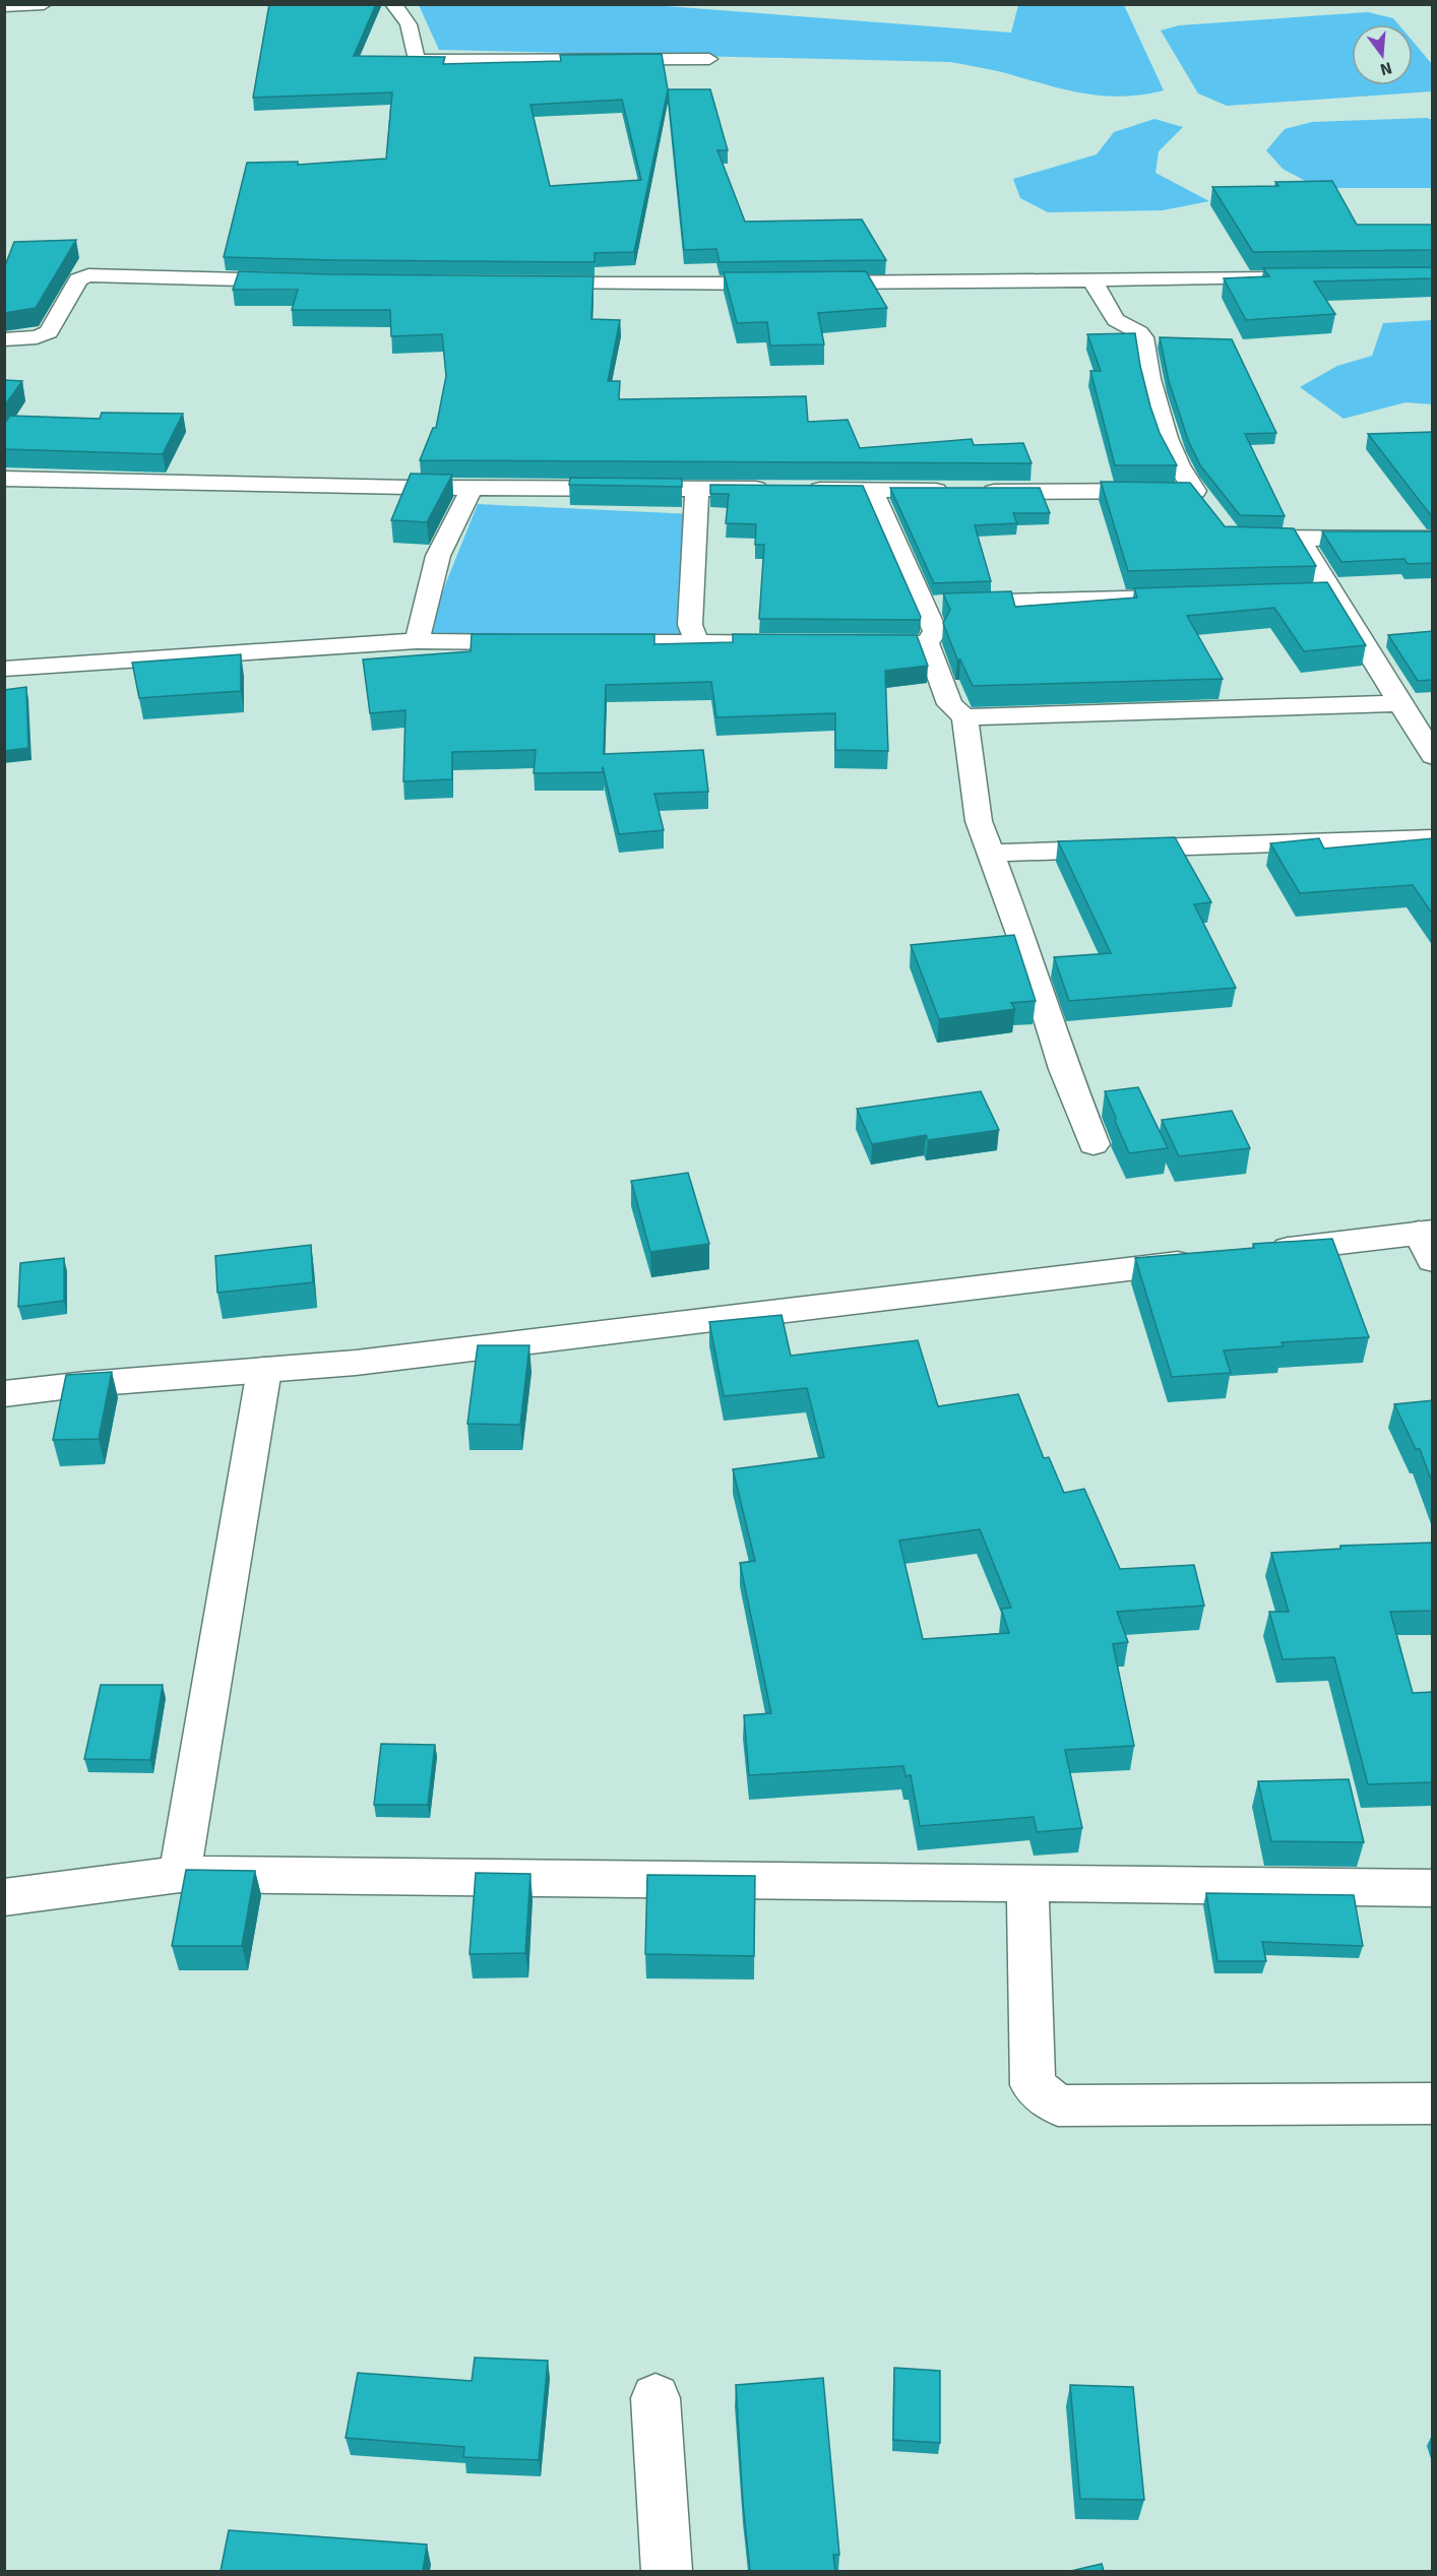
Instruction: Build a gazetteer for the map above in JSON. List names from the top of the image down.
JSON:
{
  "north": "bottom"
}
